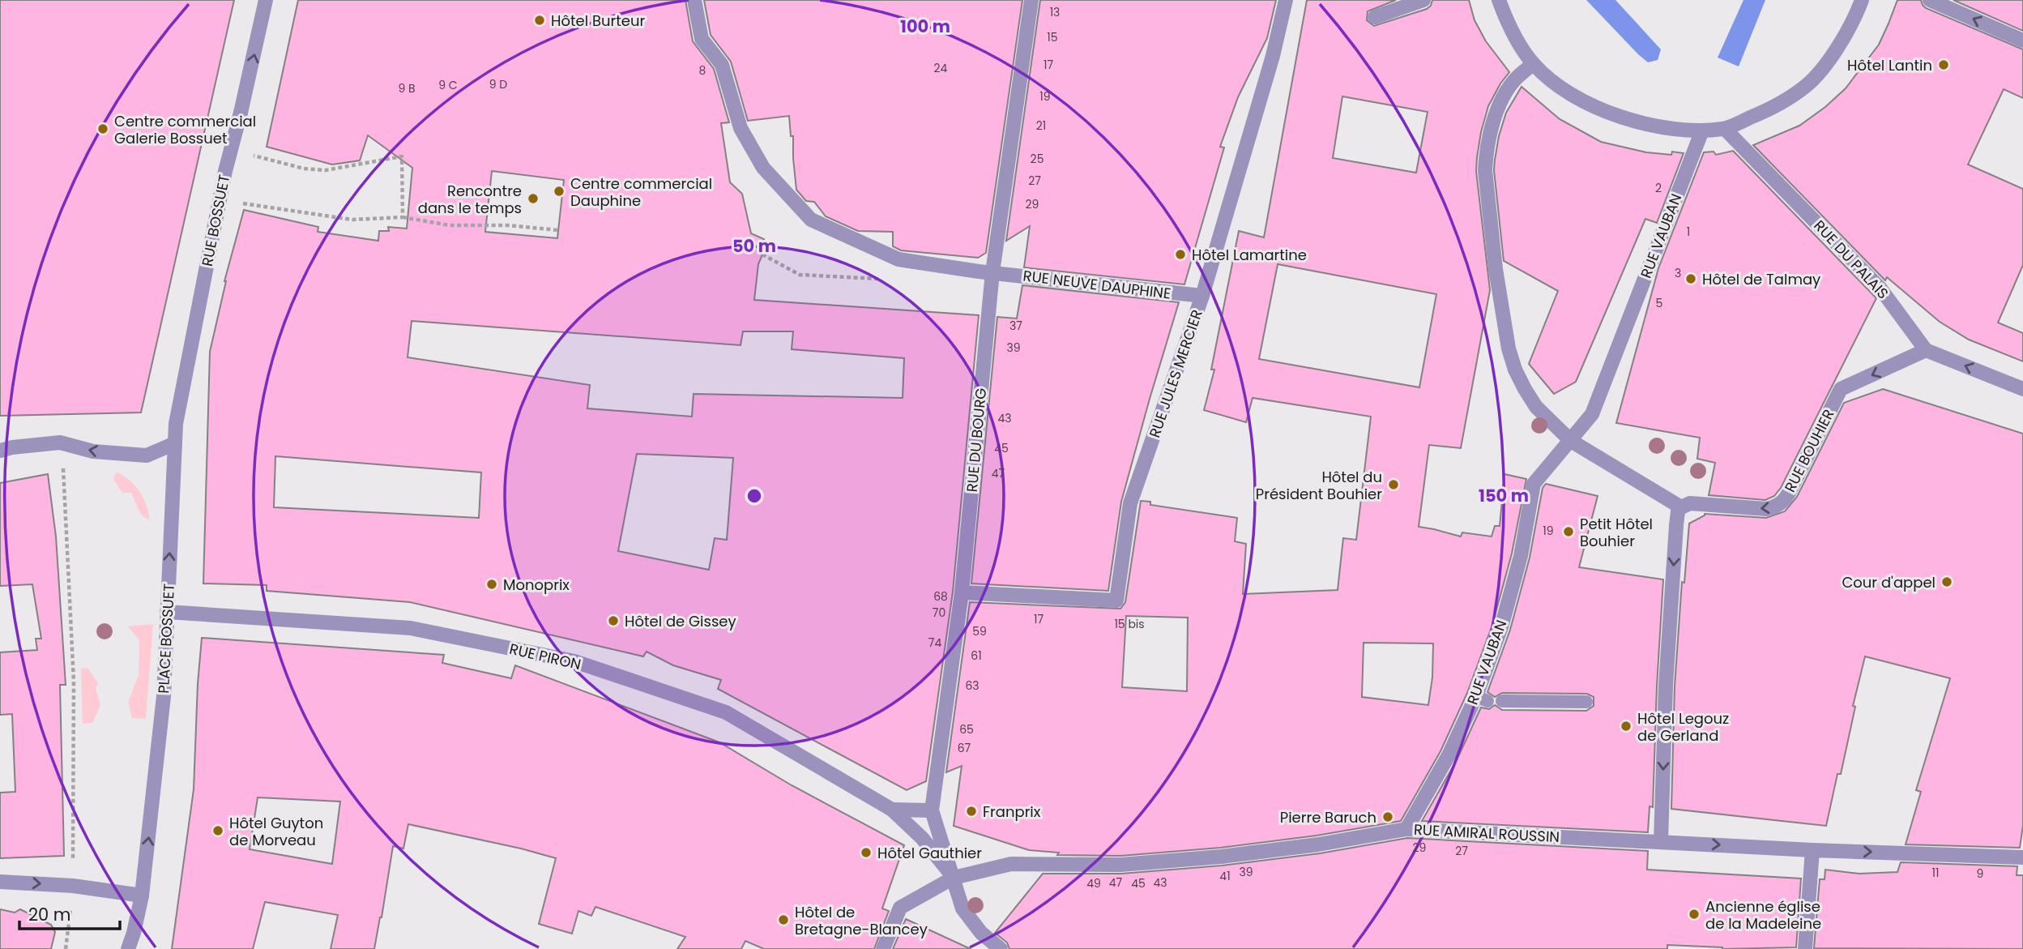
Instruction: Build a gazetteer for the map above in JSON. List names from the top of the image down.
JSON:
{
  "streets": {
    "street": [
      "RUE BOSSUET",
      "RUE VAUBAN",
      "RUE DU PALAIS",
      "RUE NEUVE DAUPHINE",
      "RUE JULES MERCIER",
      "RUE DU BOURG",
      "RUE BOUHIER",
      "PLACE BOSSUET",
      "RUE PIRON",
      "RUE AMIRAL ROUSSIN"
    ]
  },
  "crossings": [
    ["RUE BOSSUET", "PLACE BOSSUET"],
    ["RUE VAUBAN", "RUE AMIRAL ROUSSIN"],
    ["RUE DU PALAIS", "RUE BOUHIER"],
    ["RUE NEUVE DAUPHINE", "RUE JULES MERCIER"],
    ["RUE NEUVE DAUPHINE", "RUE DU BOURG"],
    ["RUE JULES MERCIER", "RUE DU BOURG"],
    ["RUE DU BOURG", "RUE PIRON"],
    ["RUE DU BOURG", "RUE AMIRAL ROUSSIN"],
    ["PLACE BOSSUET", "RUE PIRON"],
    ["RUE PIRON", "RUE AMIRAL ROUSSIN"]
  ],
  "one_way": ["RUE BOUHIER", "PLACE BOSSUET"],
  "places": [
    "Hôtel Burteur",
    "Hôtel Lantin",
    "Centre commercial Galerie Bossuet",
    "Centre commercial Dauphine",
    "Rencontre dans le temps",
    "Hôtel Lamartine",
    "Hôtel de Talmay",
    "Hôtel du Président Bouhier",
    "Petit Hôtel Bouhier",
    "Cour d'appel",
    "Monoprix",
    "Hôtel de Gissey",
    "Hôtel Legouz de Gerland",
    "Franprix",
    "Pierre Baruch",
    "Hôtel Guyton de Morveau",
    "Hôtel Gauthier",
    "Ancienne église de la Madeleine",
    "Hôtel de Bretagne-Blancey"
  ],
  "house_numbers": [
    "13",
    "15",
    "17",
    "24",
    "8",
    "9 D",
    "9 C",
    "9 B",
    "19",
    "21",
    "25",
    "27",
    "2",
    "29",
    "1",
    "3",
    "5",
    "37",
    "39",
    "43",
    "45",
    "47",
    "19",
    "68",
    "70",
    "17",
    "15 bis",
    "59",
    "74",
    "61",
    "63",
    "65",
    "67",
    "29",
    "27",
    "39",
    "11",
    "9",
    "41",
    "47",
    "43",
    "49",
    "45"
  ],
  "scale_bar": "20 m",
  "rings": ["100 m", "50 m", "150 m"]
}
